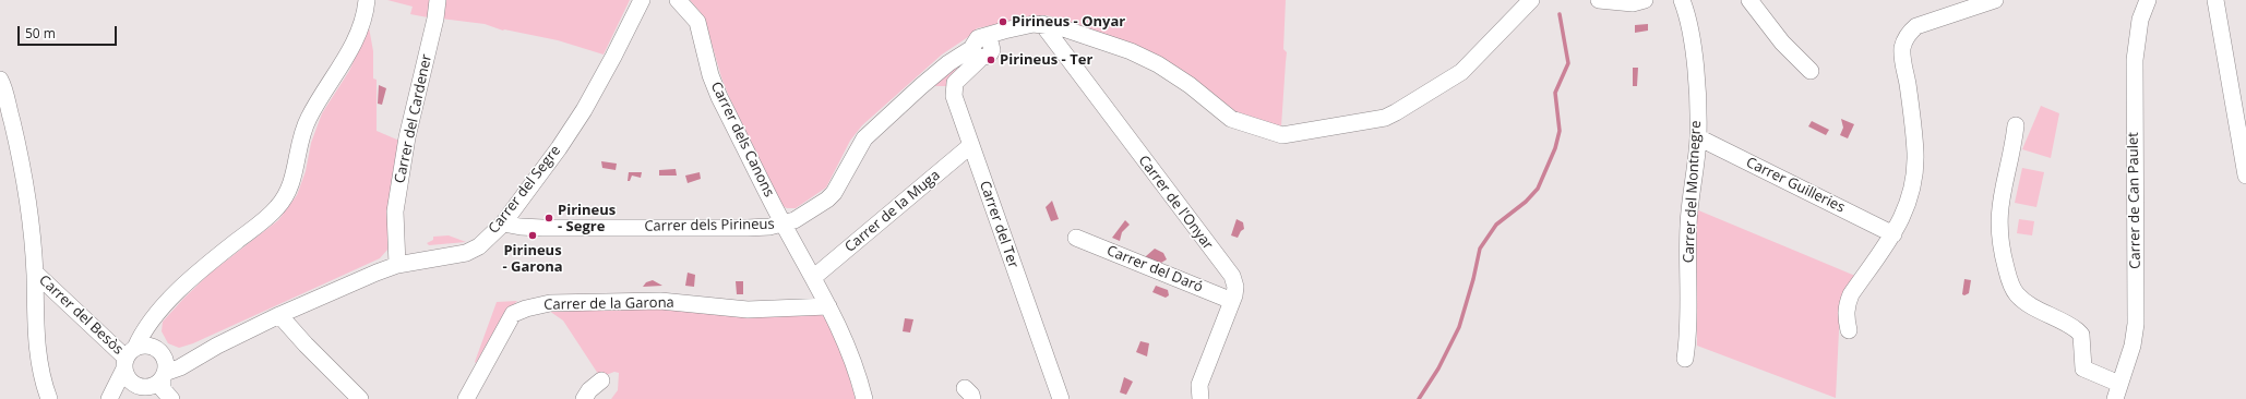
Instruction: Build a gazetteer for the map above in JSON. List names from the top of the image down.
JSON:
{
  "streets": {
    "street": [
      "Carrer del Cardener",
      "Carrer dels Canons",
      "Carrer Guilleries",
      "Carrer del Segre",
      "Carrer del Montnegre",
      "Carrer de Can Paulet",
      "Carrer de l'Onyar",
      "Carrer de la Muga",
      "Carrer del Ter",
      "Carrer dels Pirineus",
      "Carrer del Daró",
      "Carrer de la Garona",
      "Carrer del Besòs"
    ]
  },
  "crossings": [
    ["Carrer del Cardener", "Carrer del Segre"],
    ["Carrer dels Canons", "Carrer de la Muga"],
    ["Carrer dels Canons", "Carrer dels Pirineus"],
    ["Carrer dels Canons", "Carrer de la Garona"],
    ["Carrer Guilleries", "Carrer del Montnegre"],
    ["Carrer del Segre", "Carrer dels Pirineus"],
    ["Carrer del Segre", "Carrer del Besòs"],
    ["Carrer de l'Onyar", "Carrer dels Pirineus"],
    ["Carrer de l'Onyar", "Carrer del Daró"],
    ["Carrer de la Muga", "Carrer del Ter"],
    ["Carrer del Ter", "Carrer dels Pirineus"]
  ],
  "places": [
    "Pirineus - Onyar",
    "Pirineus - Ter",
    "Pirineus - Segre",
    "Pirineus - Garona"
  ],
  "scale_bar": "50 m"
}
